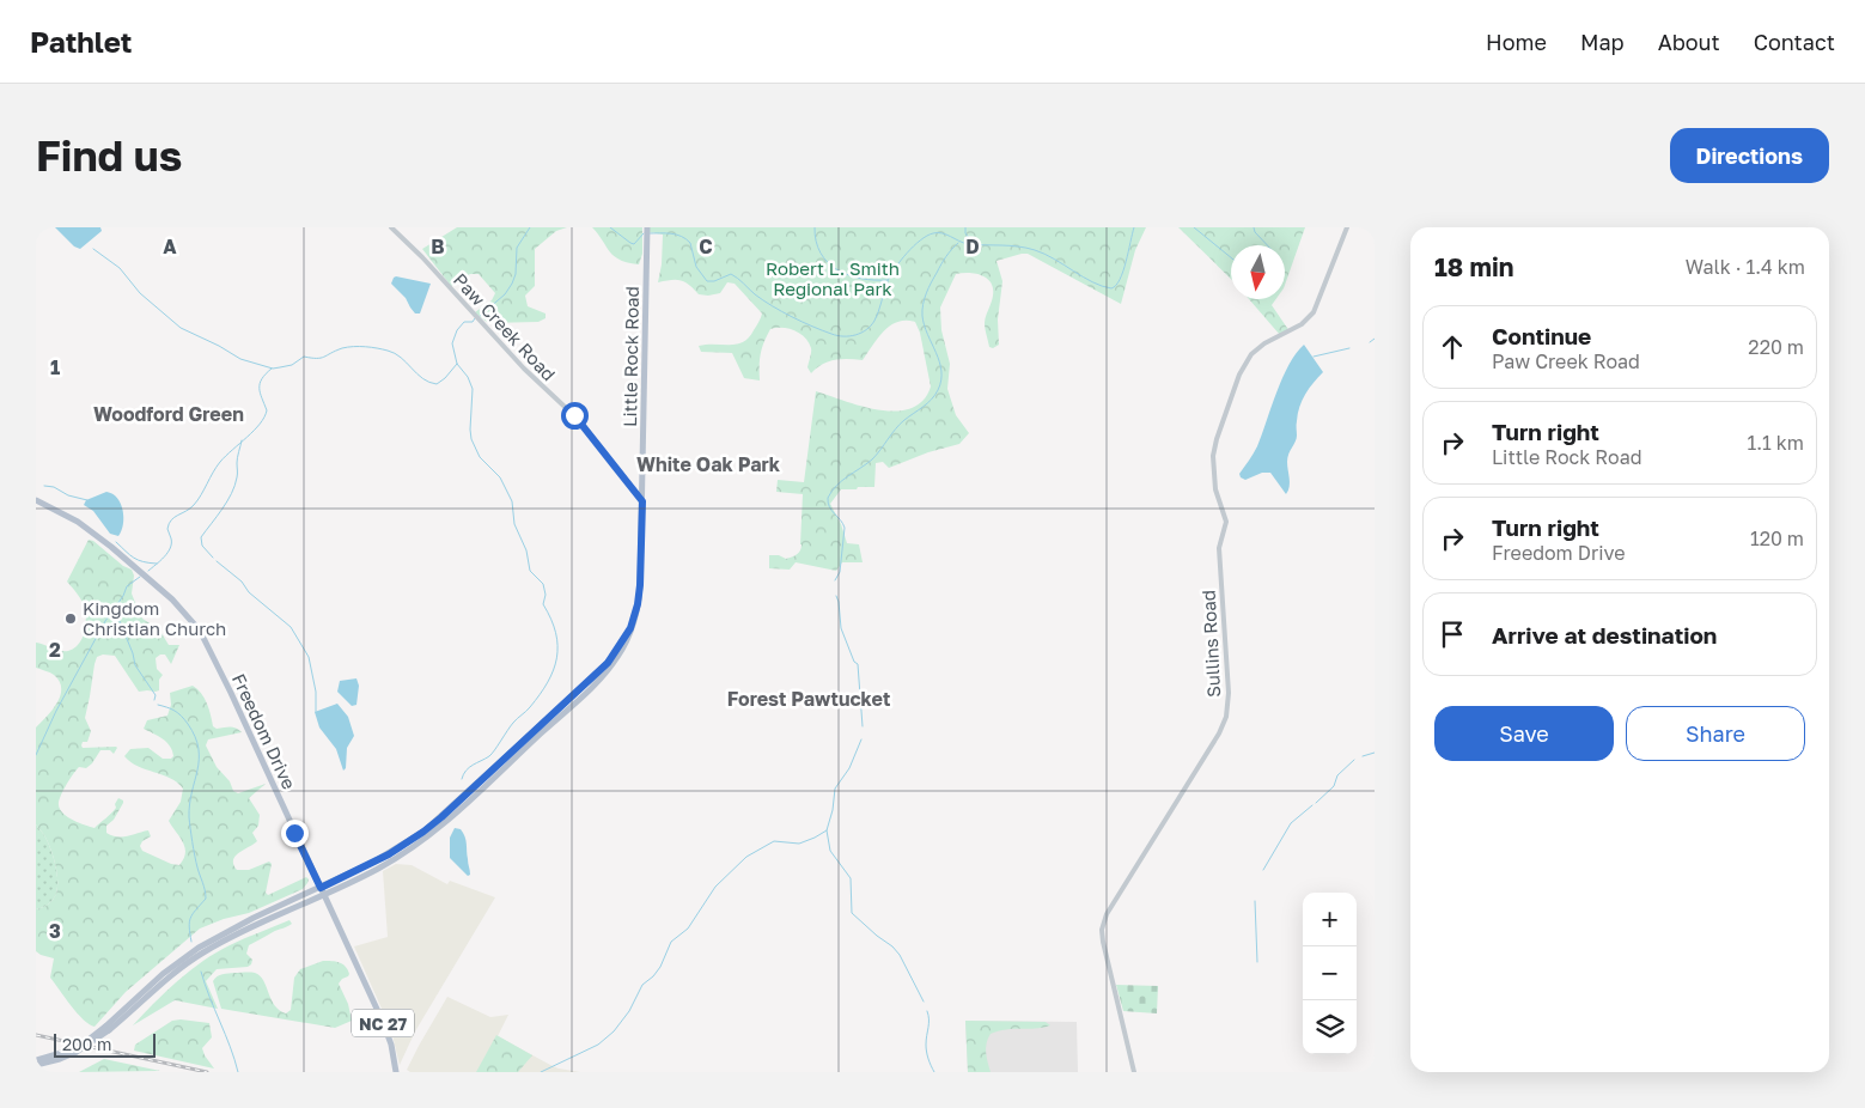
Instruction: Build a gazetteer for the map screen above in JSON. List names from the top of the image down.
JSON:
{
  "streets": {
    "main road": ["Little Rock Road", "Freedom Drive", "NC 27"],
    "street": ["Paw Creek Road", "Sullins Road"]
  },
  "crossings": [
    ["Paw Creek Road", "Little Rock Road"],
    ["Little Rock Road", "Freedom Drive"]
  ],
  "districts": ["Woodford Green", "White Oak Park", "Forest Pawtucket"],
  "parks": ["Robert L. Smith Regional Park"],
  "places": ["Kingdom Christian Church"],
  "scale_bar": "200 m",
  "north": "bottom",
  "page": {
    "header": "Pathlet",
    "nav": [
      "Home",
      "Map",
      "About",
      "Contact"
    ],
    "buttons": [
      "Directions",
      ["Save", "Share"]
    ],
    "title": "Find us",
    "heading": ["18 min", "Walk · 1.4 km"],
    "list": [
      ["Continue", "Paw Creek Road", "220 m"],
      ["Turn right", "Little Rock Road", "1.1 km"],
      ["Turn right", "Freedom Drive", "120 m"],
      "Arrive at destination"
    ],
    "map_buttons": ["+", "−"],
    "scale": "200 m"
  },
  "grid": {
    "columns": [
      "A",
      "B",
      "C",
      "D"
    ],
    "rows": ["1", "2", "3"]
  }
}
